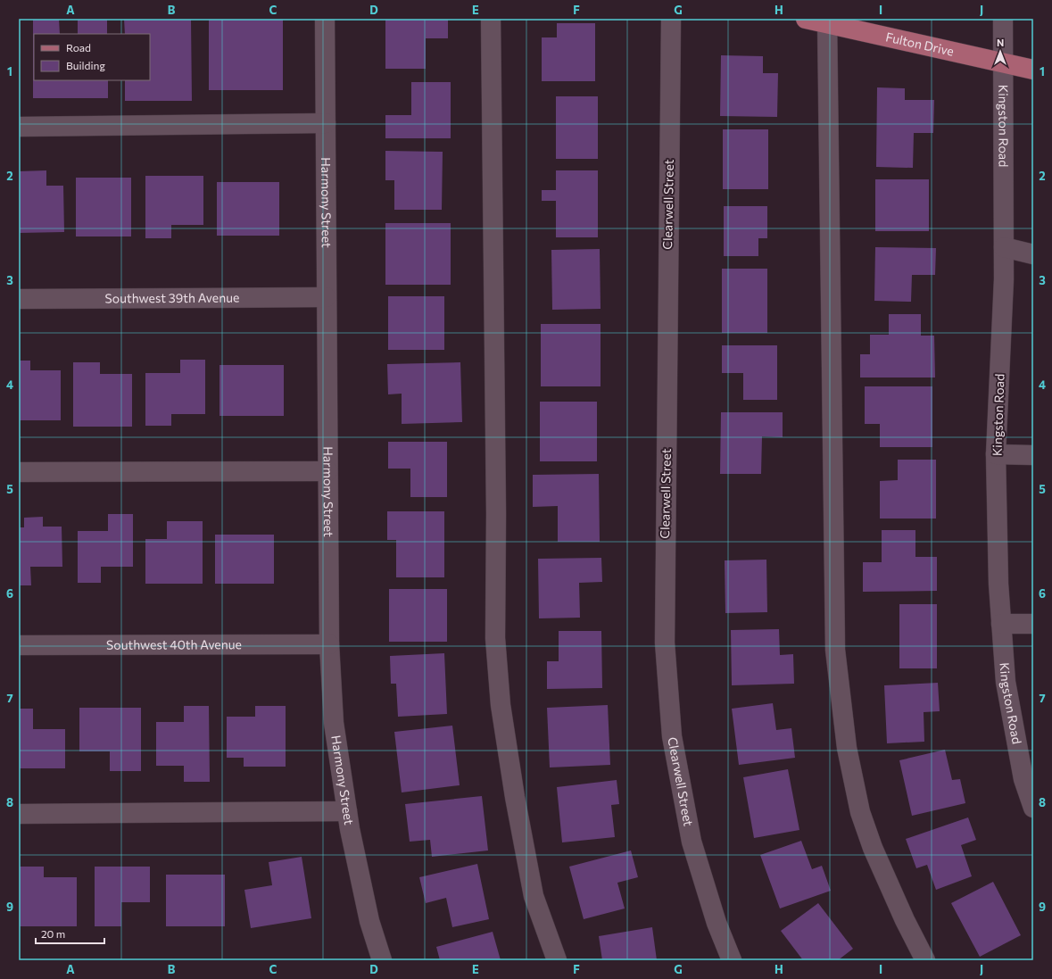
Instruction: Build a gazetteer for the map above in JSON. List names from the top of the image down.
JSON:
{
  "streets": {
    "main road": ["Fulton Drive"],
    "street": [
      "Kingston Road",
      "Harmony Street",
      "Clearwell Street",
      "Southwest 39th Avenue",
      "Southwest 40th Avenue"
    ]
  },
  "crossings": [
    ["Fulton Drive", "Kingston Road"],
    ["Harmony Street", "Southwest 39th Avenue"],
    ["Harmony Street", "Southwest 40th Avenue"]
  ],
  "legend": ["Road", "Building"],
  "scale_bar": "20 m",
  "north": "top",
  "grid": {
    "columns": [
      "A",
      "B",
      "C",
      "D",
      "E",
      "F",
      "G",
      "H",
      "I",
      "J"
    ],
    "rows": [
      "1",
      "2",
      "3",
      "4",
      "5",
      "6",
      "7",
      "8",
      "9"
    ]
  }
}
